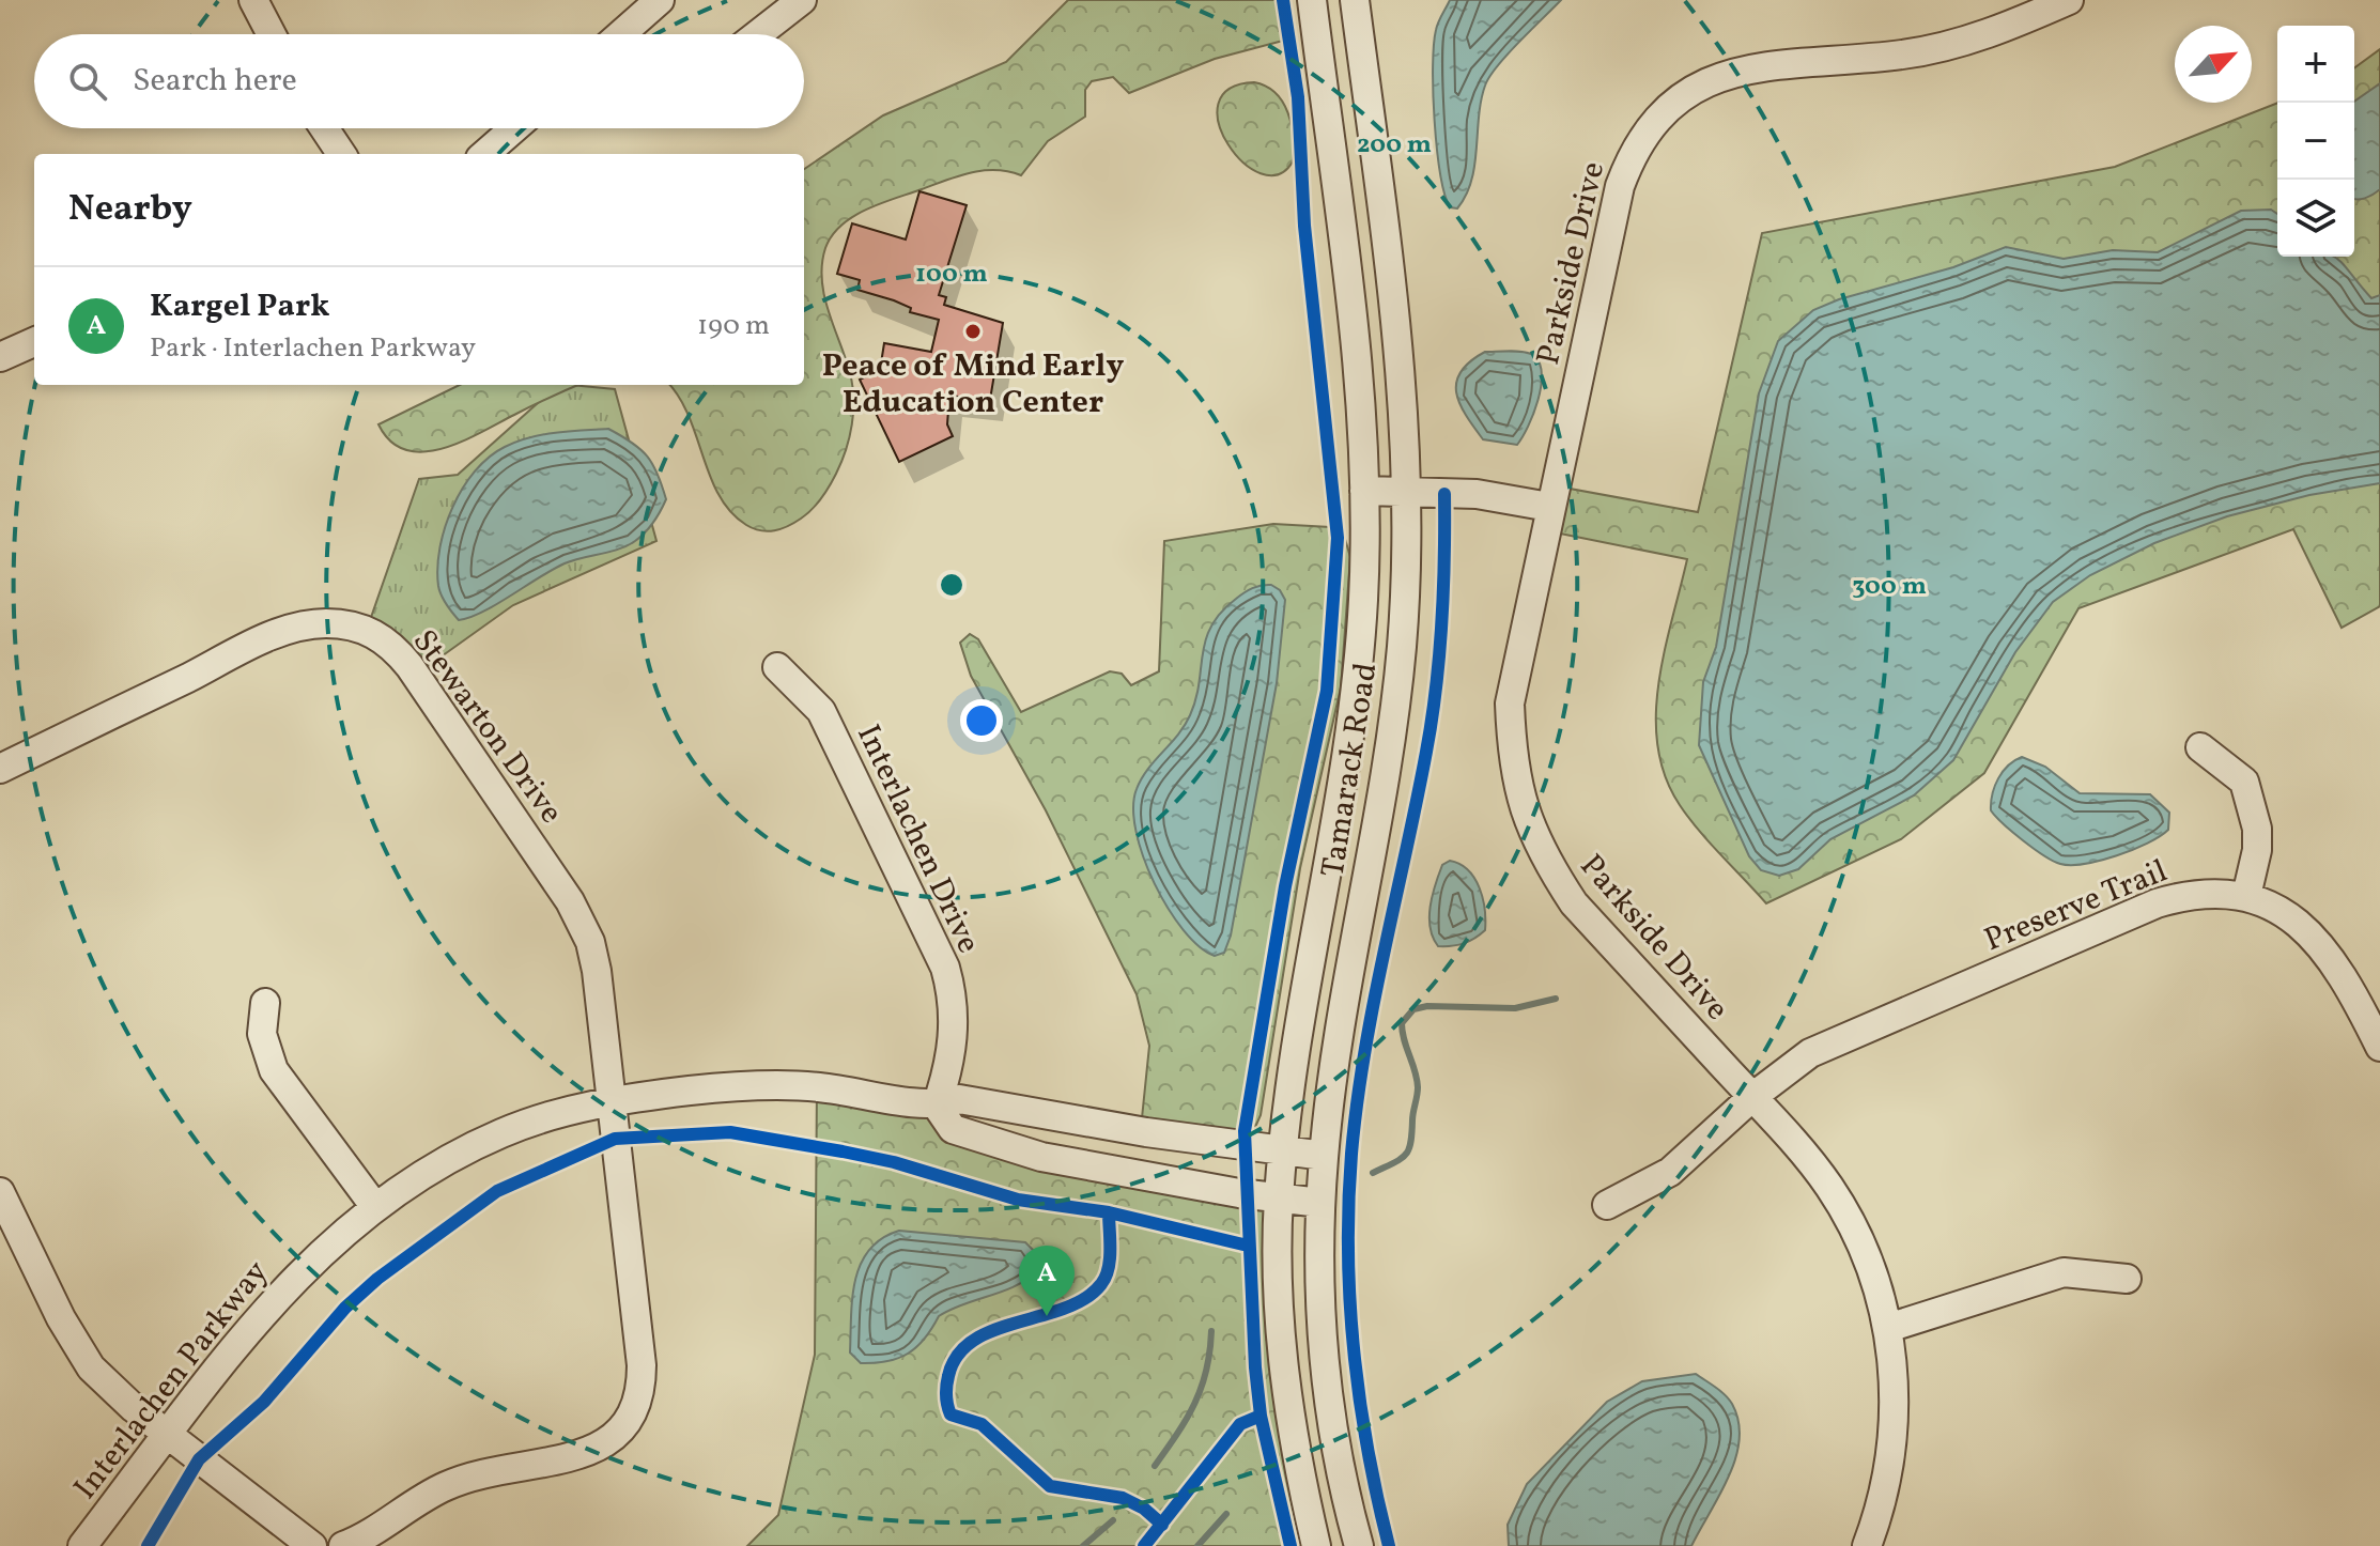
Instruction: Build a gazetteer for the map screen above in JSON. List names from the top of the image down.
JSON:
{
  "streets": {
    "street": [
      "Parkside Drive",
      "Stewarton Drive",
      "Tamarack Road",
      "Interlachen Drive",
      "Preserve Trail",
      "Interlachen Parkway"
    ]
  },
  "crossings": [
    ["Parkside Drive", "Preserve Trail"],
    ["Stewarton Drive", "Interlachen Parkway"],
    ["Tamarack Road", "Interlachen Parkway"],
    ["Interlachen Drive", "Interlachen Parkway"]
  ],
  "places": ["Peace of Mind Early Education Center"],
  "north": "top right",
  "page": {
    "map_buttons": ["+", "−"],
    "search": "Search here",
    "heading": "Nearby",
    "list": [
      {
        "mark": "A",
        "name": "Kargel Park",
        "note": "Park · Interlachen Parkway",
        "value": "190 m"
      }
    ],
    "pins": "A"
  },
  "rings": ["200 m", "100 m", "300 m"]
}
